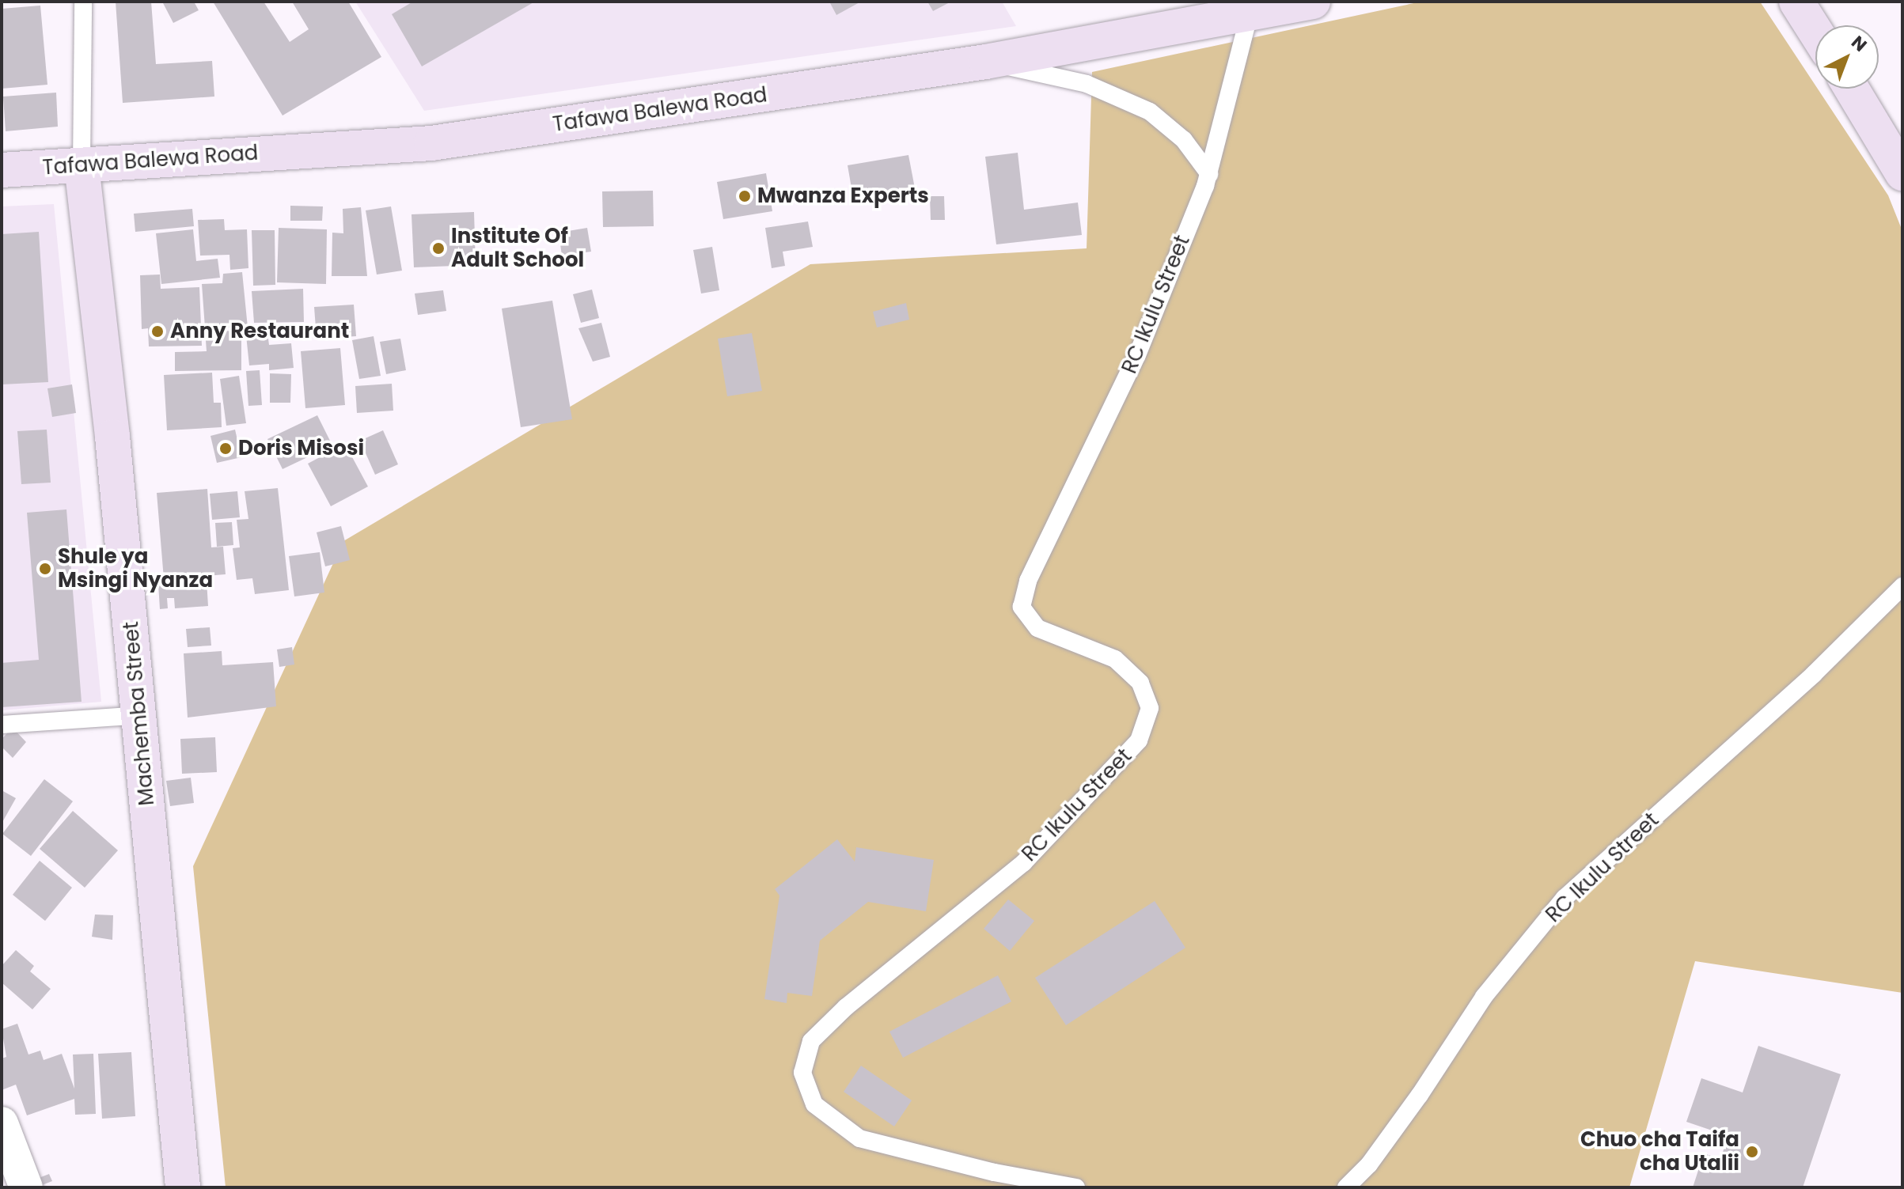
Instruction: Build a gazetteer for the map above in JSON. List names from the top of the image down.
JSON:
{
  "streets": {
    "main road": ["Tafawa Balewa Road", "Machemba Street"],
    "lane": ["RC Ikulu Street"]
  },
  "crossings": [
    ["Tafawa Balewa Road", "RC Ikulu Street"],
    ["Tafawa Balewa Road", "Machemba Street"]
  ],
  "places": [
    "Mwanza Experts",
    "Institute Of Adult School",
    "Anny Restaurant",
    "Doris Misosi",
    "Shule ya Msingi Nyanza",
    "Chuo cha Taifa cha Utalii"
  ],
  "north": "top right"
}
